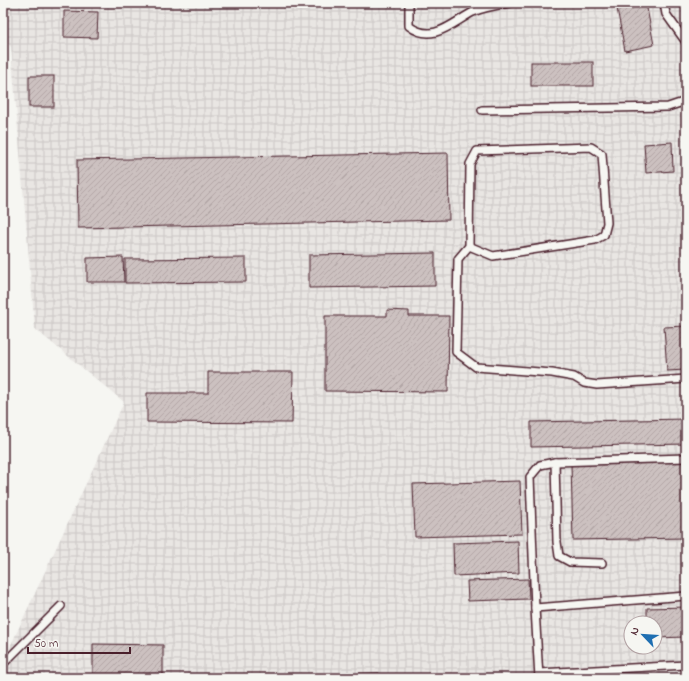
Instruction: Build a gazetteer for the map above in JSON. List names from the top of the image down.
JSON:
{
  "scale_bar": "50 m",
  "north": "top left"
}
